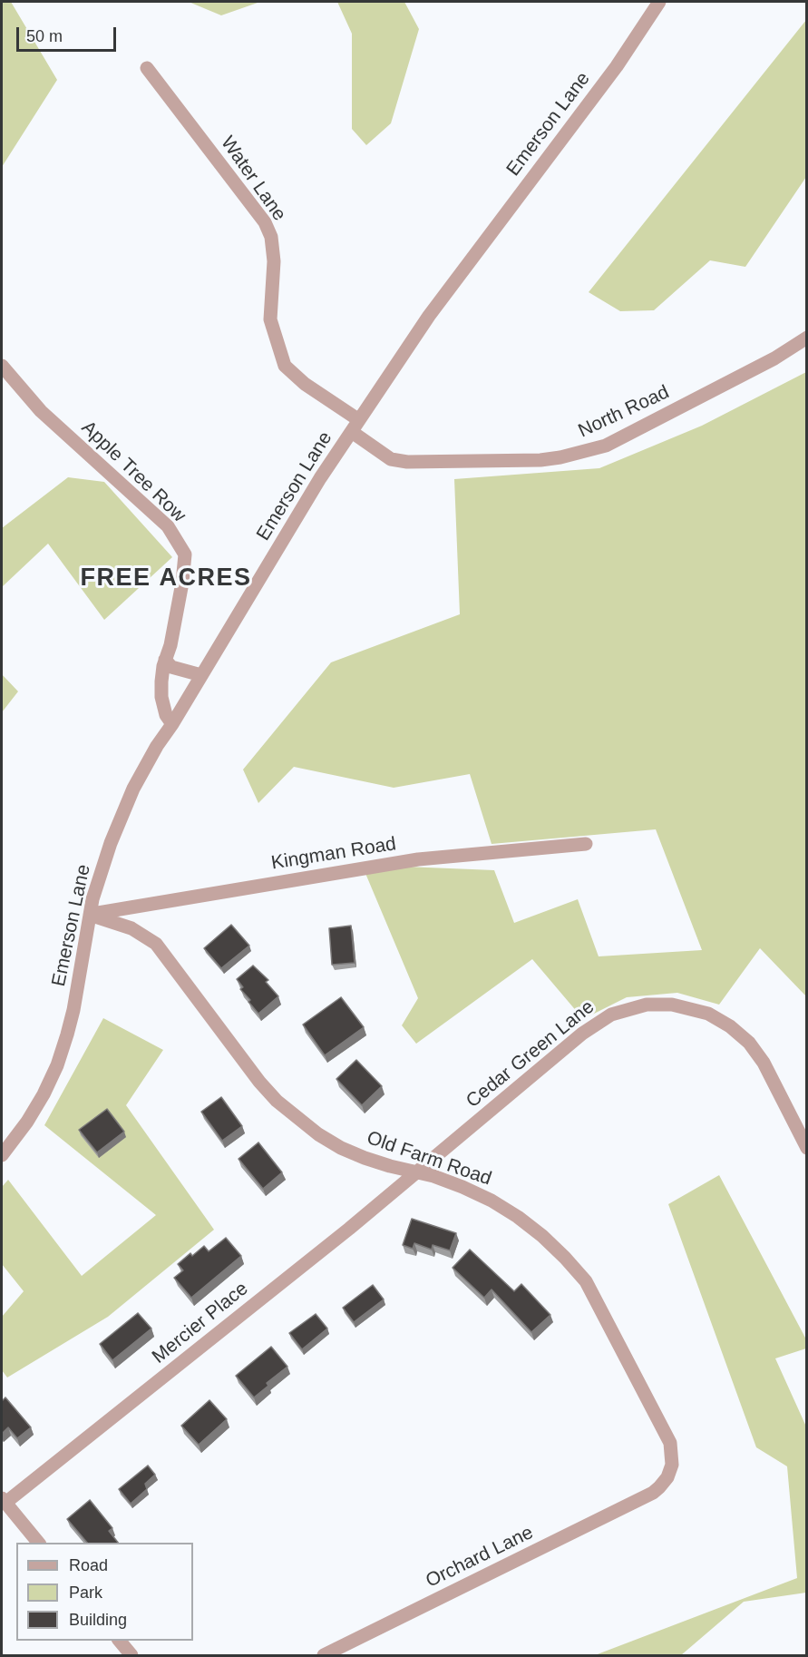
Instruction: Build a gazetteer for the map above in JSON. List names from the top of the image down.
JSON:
{
  "streets": {
    "street": [
      "Emerson Lane",
      "Water Lane",
      "North Road",
      "Apple Tree Row",
      "Kingman Road",
      "Cedar Green Lane",
      "Old Farm Road",
      "Mercier Place",
      "Orchard Lane"
    ]
  },
  "crossings": [
    ["Emerson Lane", "Water Lane"],
    ["Emerson Lane", "North Road"],
    ["Emerson Lane", "Apple Tree Row"],
    ["Emerson Lane", "Kingman Road"],
    ["Emerson Lane", "Old Farm Road"],
    ["Water Lane", "North Road"],
    ["Kingman Road", "Old Farm Road"],
    ["Cedar Green Lane", "Old Farm Road"],
    ["Cedar Green Lane", "Mercier Place"],
    ["Old Farm Road", "Mercier Place"],
    ["Old Farm Road", "Orchard Lane"]
  ],
  "districts": ["FREE ACRES"],
  "legend": ["Road", "Park", "Building"],
  "scale_bar": "50 m"
}
